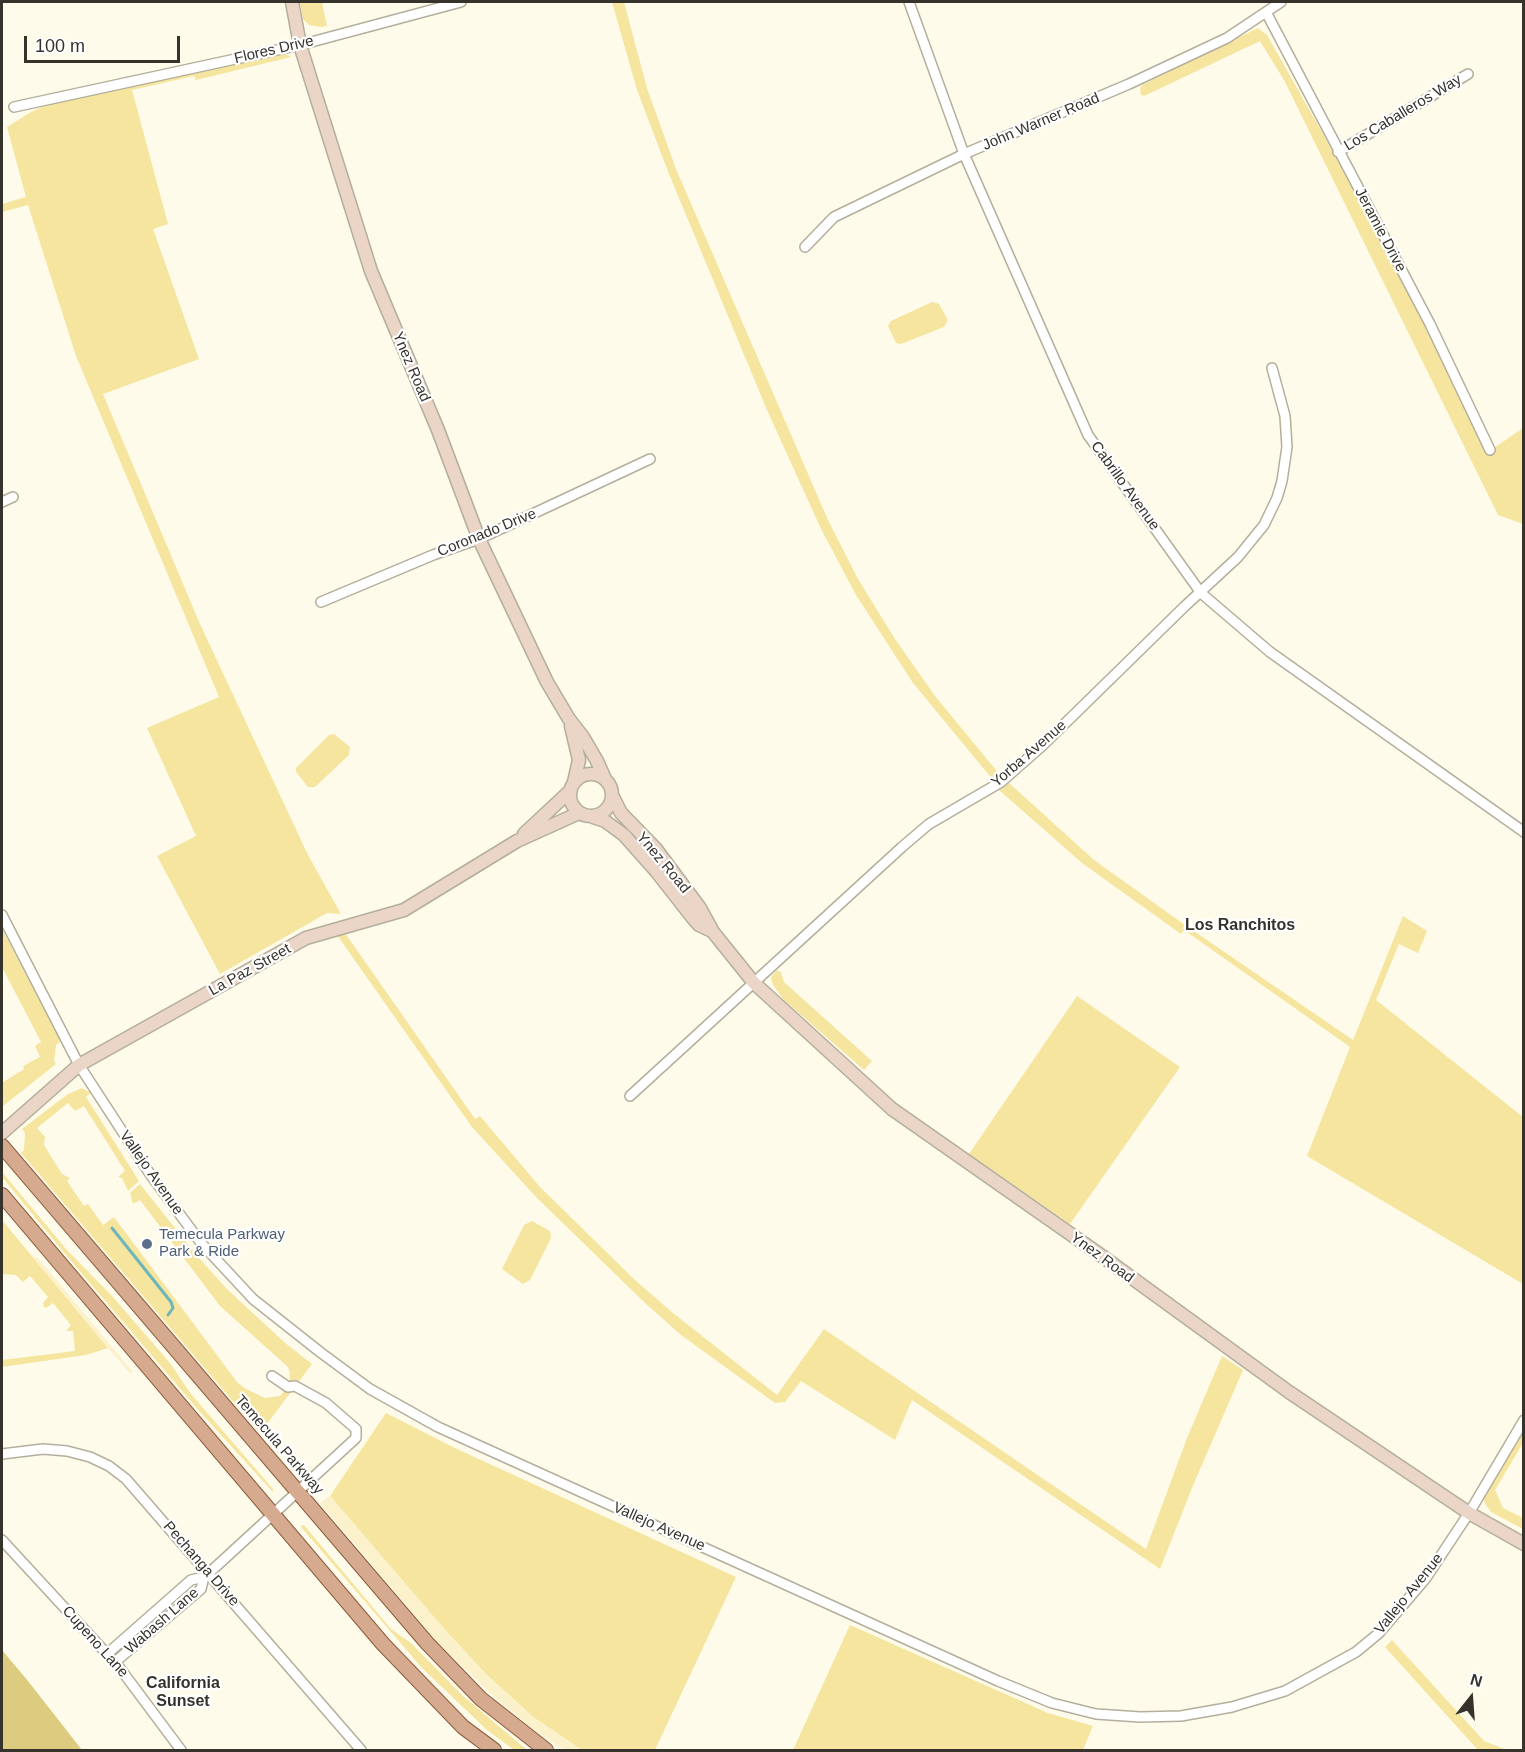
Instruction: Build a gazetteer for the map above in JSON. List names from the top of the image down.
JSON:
{
  "streets": {
    "main road": ["Ynez Road", "La Paz Street", "Temecula Parkway"],
    "street": [
      "Flores Drive",
      "Los Caballeros Way",
      "John Warner Road",
      "Jeramie Drive",
      "Cabrillo Avenue",
      "Coronado Drive",
      "Yorba Avenue",
      "Vallejo Avenue",
      "Pechanga Drive",
      "Wabash Lane",
      "Cupeno Lane"
    ]
  },
  "crossings": [
    ["Flores Drive", "Ynez Road"],
    ["Los Caballeros Way", "Jeramie Drive"],
    ["John Warner Road", "Jeramie Drive"],
    ["John Warner Road", "Cabrillo Avenue"],
    ["Ynez Road", "Coronado Drive"],
    ["Ynez Road", "Yorba Avenue"],
    ["Ynez Road", "La Paz Street"],
    ["Ynez Road", "Vallejo Avenue"],
    ["Cabrillo Avenue", "Yorba Avenue"],
    ["La Paz Street", "Vallejo Avenue"],
    ["Temecula Parkway", "Wabash Lane"],
    ["Pechanga Drive", "Wabash Lane"],
    ["Wabash Lane", "Cupeno Lane"]
  ],
  "districts": ["Los Ranchitos", "California Sunset"],
  "places": ["Temecula Parkway Park & Ride"],
  "scale_bar": "100 m",
  "north": "top"
}
